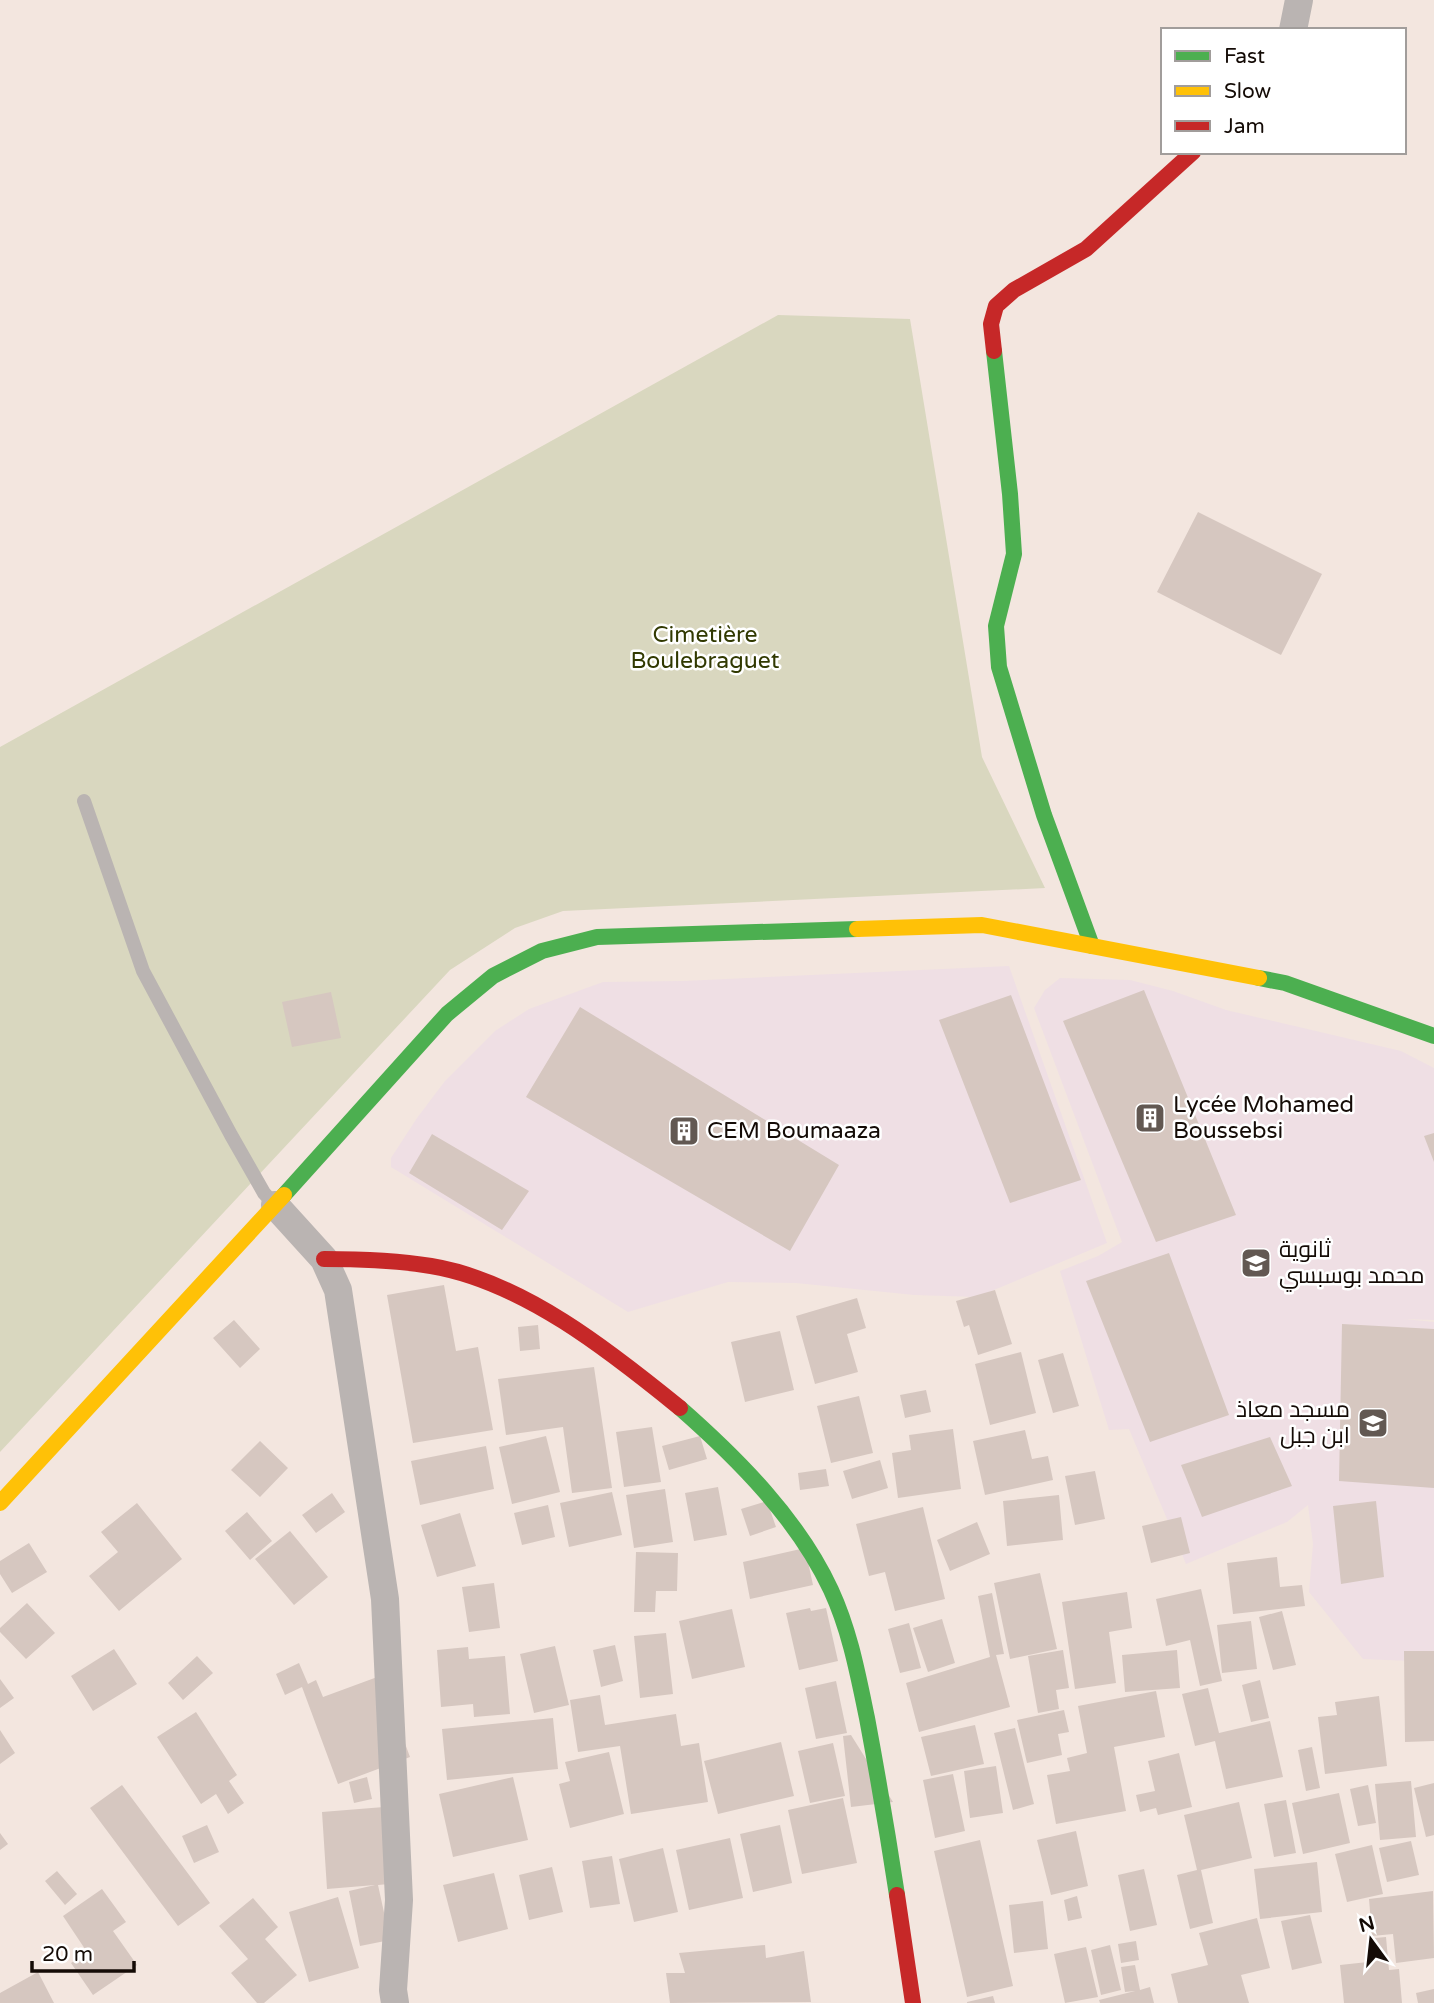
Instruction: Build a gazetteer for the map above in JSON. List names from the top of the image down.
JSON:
{
  "parks": ["Cimetière Boulebraguet"],
  "places": {
    "building": ["Lycée Mohamed Boussebsi", "CEM Boumaaza"],
    "school or university": ["ثانوية محمد بوسبسي", "مسجد معاذ ابن جبل"]
  },
  "legend": ["Fast", "Slow", "Jam"],
  "scale_bar": "20 m",
  "north": "top"
}
